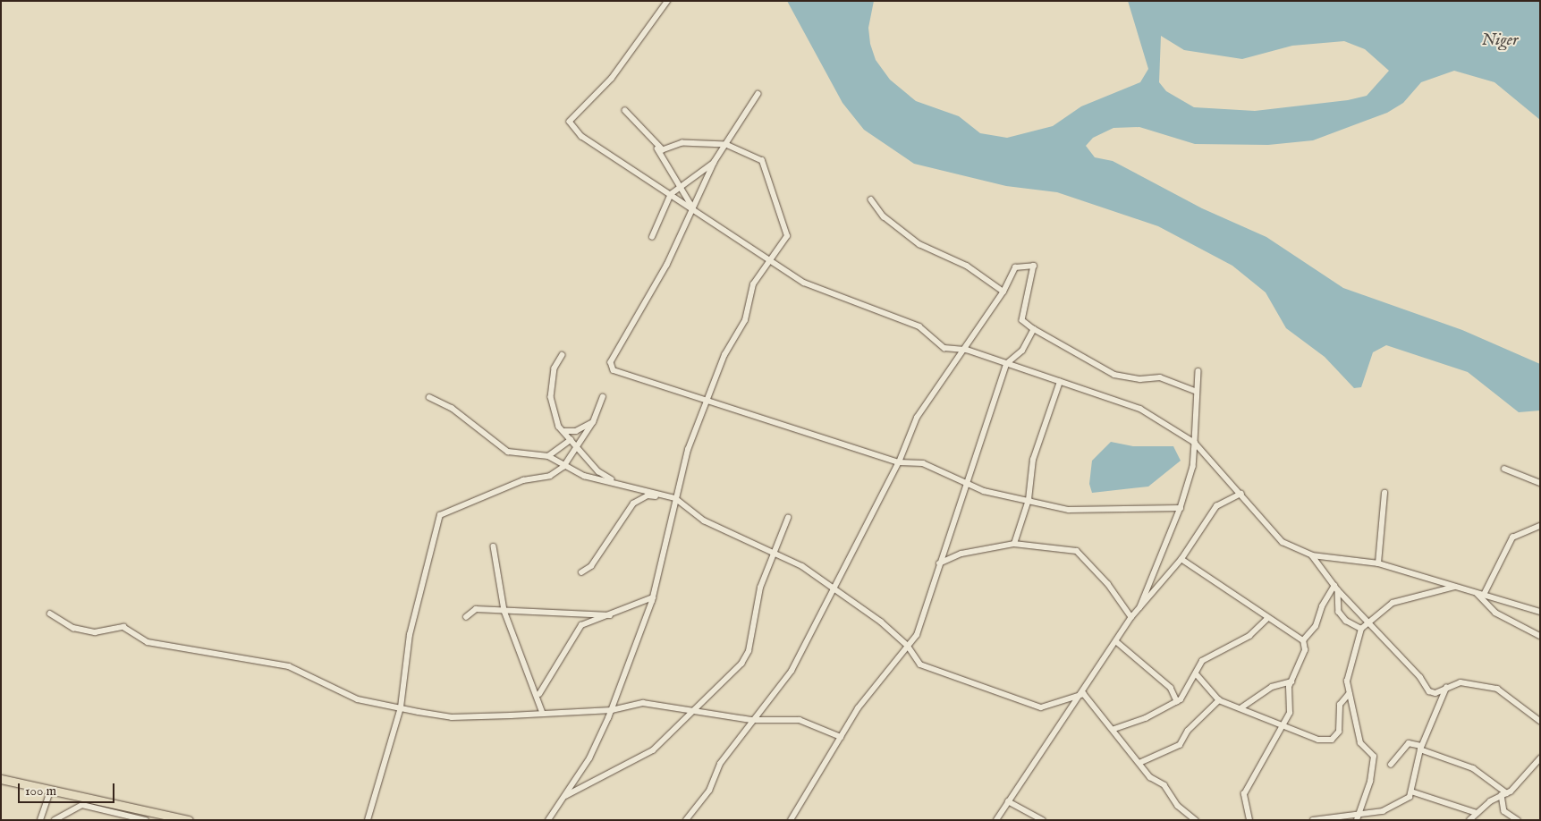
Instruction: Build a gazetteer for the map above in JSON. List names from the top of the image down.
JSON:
{
  "water": ["Niger"],
  "scale_bar": "100 m"
}
